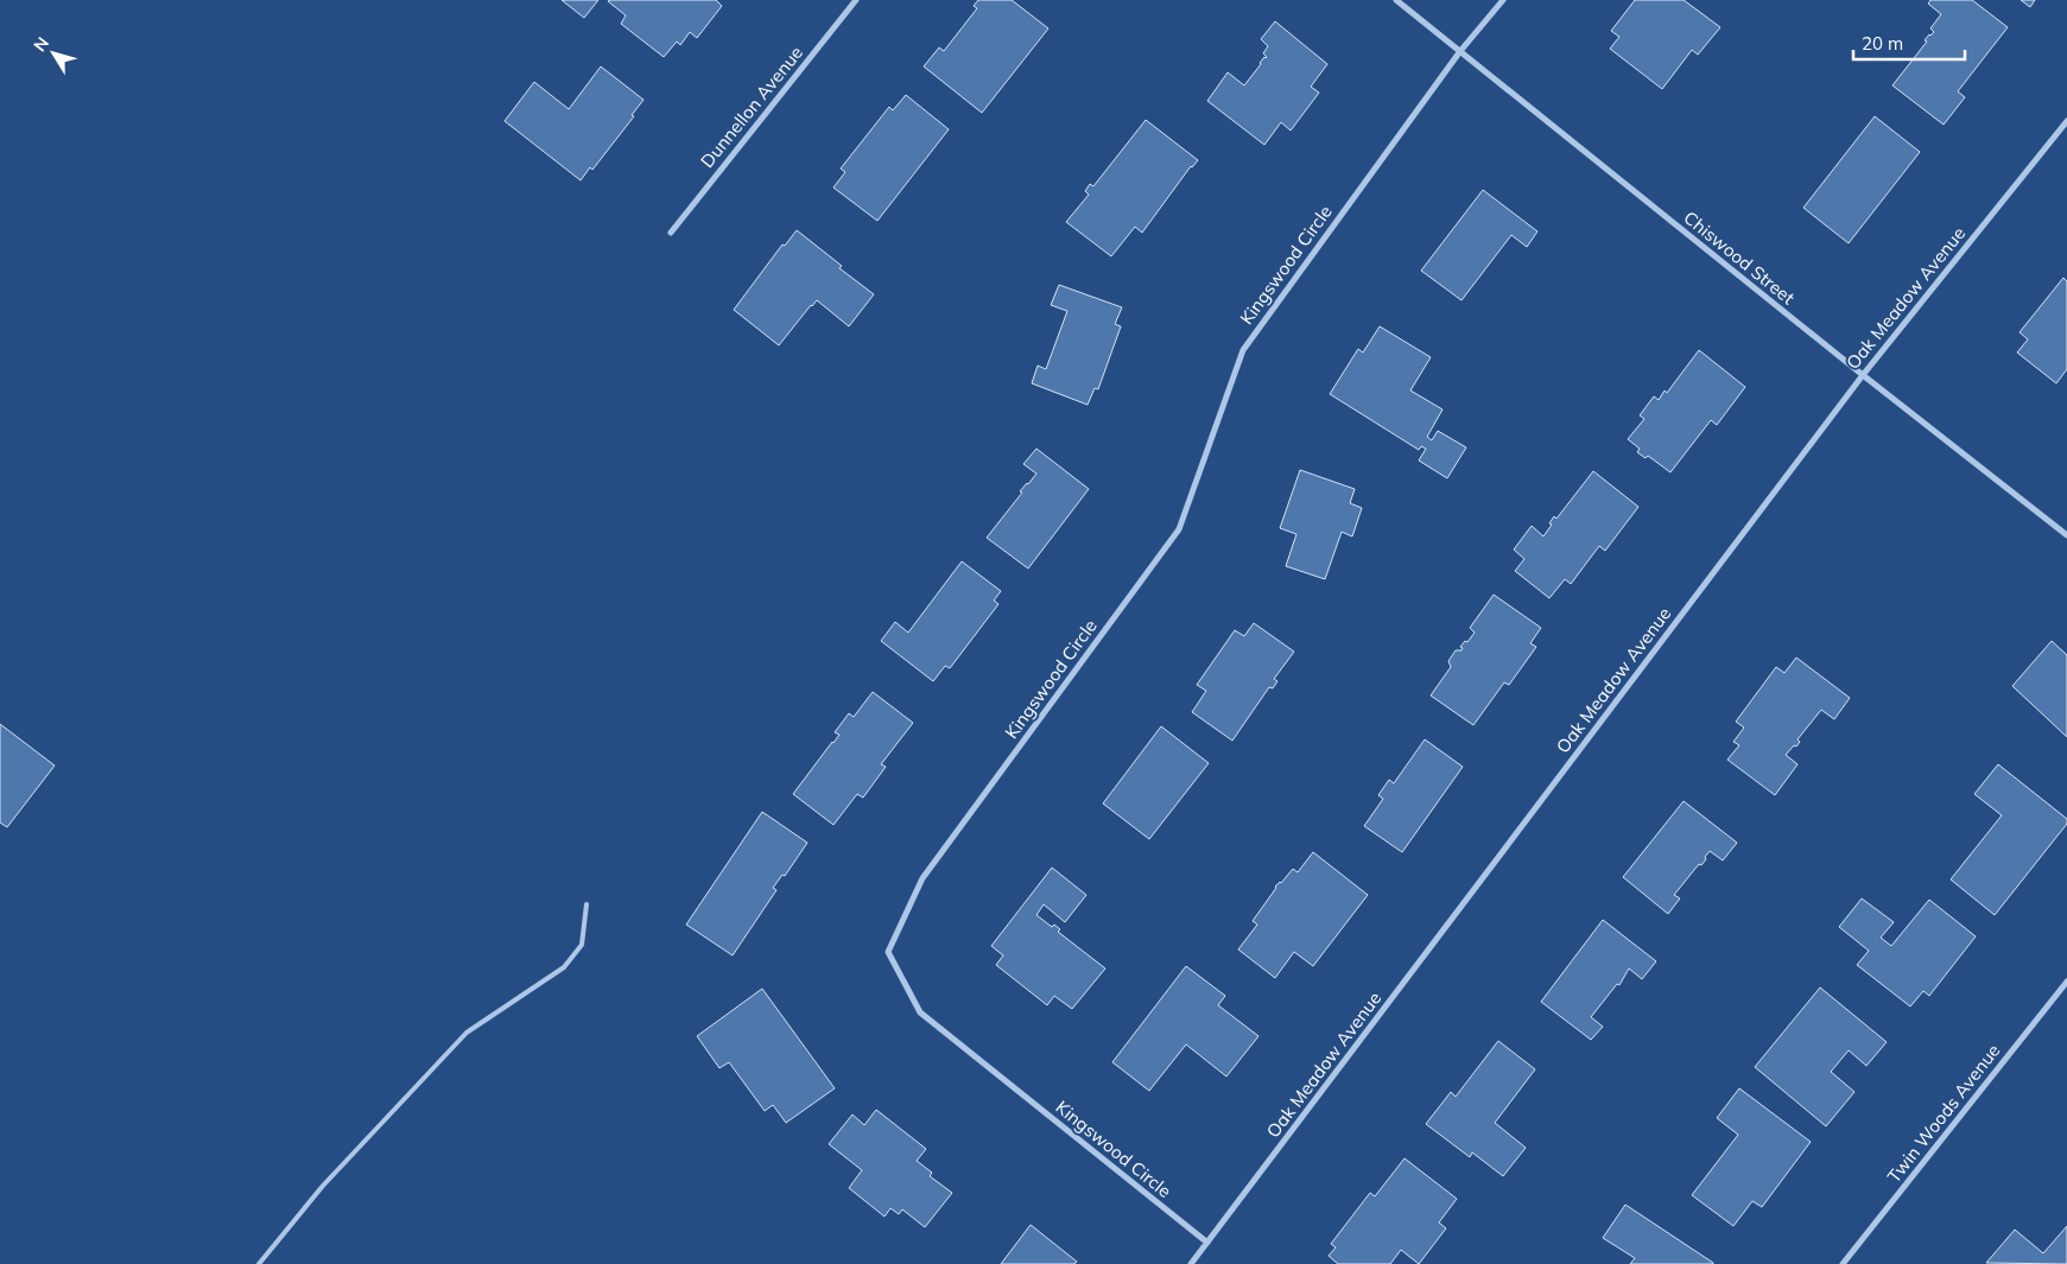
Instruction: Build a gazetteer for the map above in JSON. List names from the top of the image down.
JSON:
{
  "streets": {
    "street": [
      "Dunnellon Avenue",
      "Chiswood Street",
      "Kingswood Circle",
      "Oak Meadow Avenue",
      "Twin Woods Avenue"
    ]
  },
  "crossings": [
    ["Chiswood Street", "Kingswood Circle"],
    ["Chiswood Street", "Oak Meadow Avenue"],
    ["Kingswood Circle", "Oak Meadow Avenue"]
  ],
  "scale_bar": "20 m",
  "north": "top left"
}
